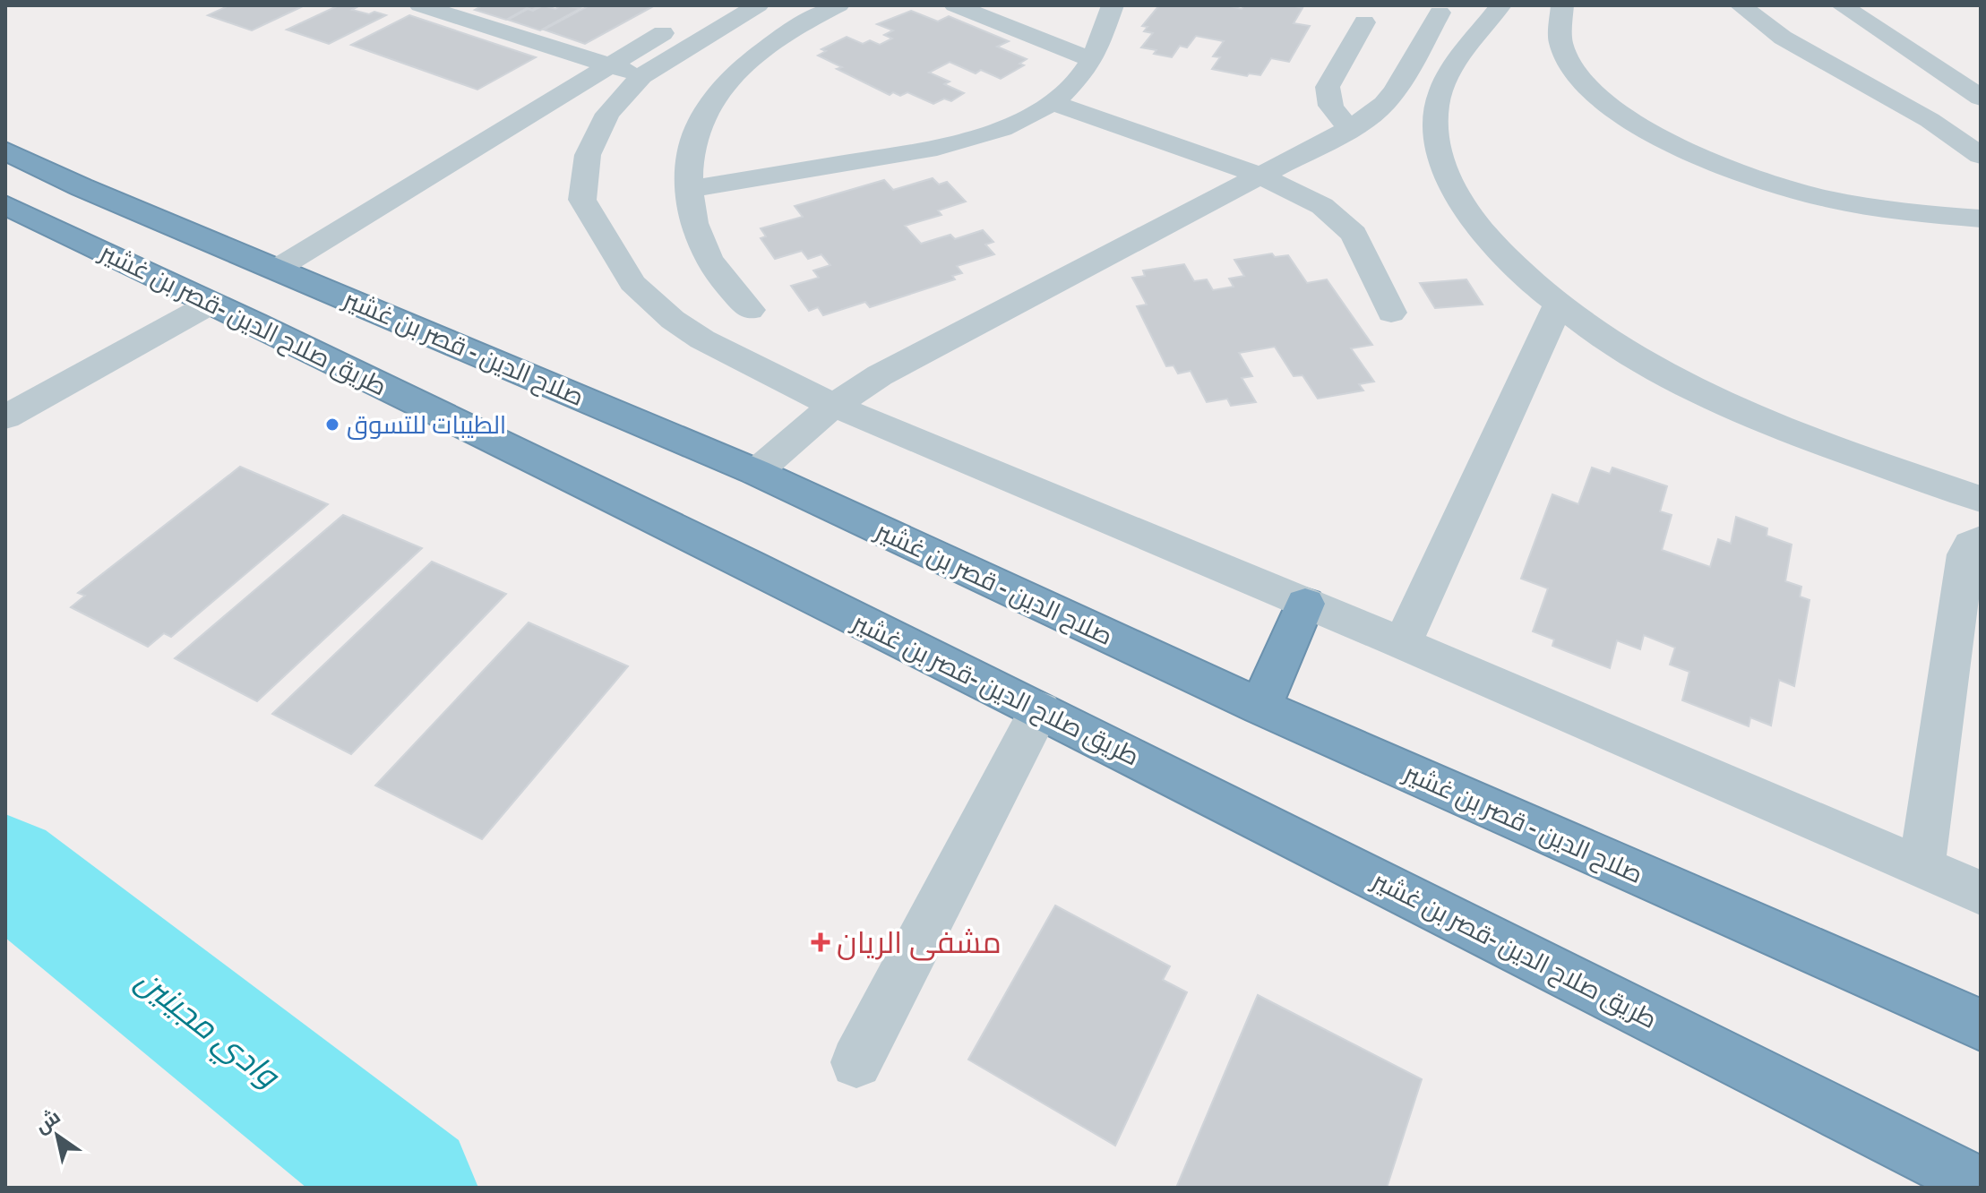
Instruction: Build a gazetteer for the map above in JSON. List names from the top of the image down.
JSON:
{
  "streets": {
    "highway": ["طريق صلاح الدين -قصر بن غشير", "صلاح الدين - قصر بن غشير"]
  },
  "water": ["وادي مجينين"],
  "places": {
    "other": ["الطيبات للتسوق"],
    "health": ["مشفى الريان"]
  },
  "north": "top left"
}
